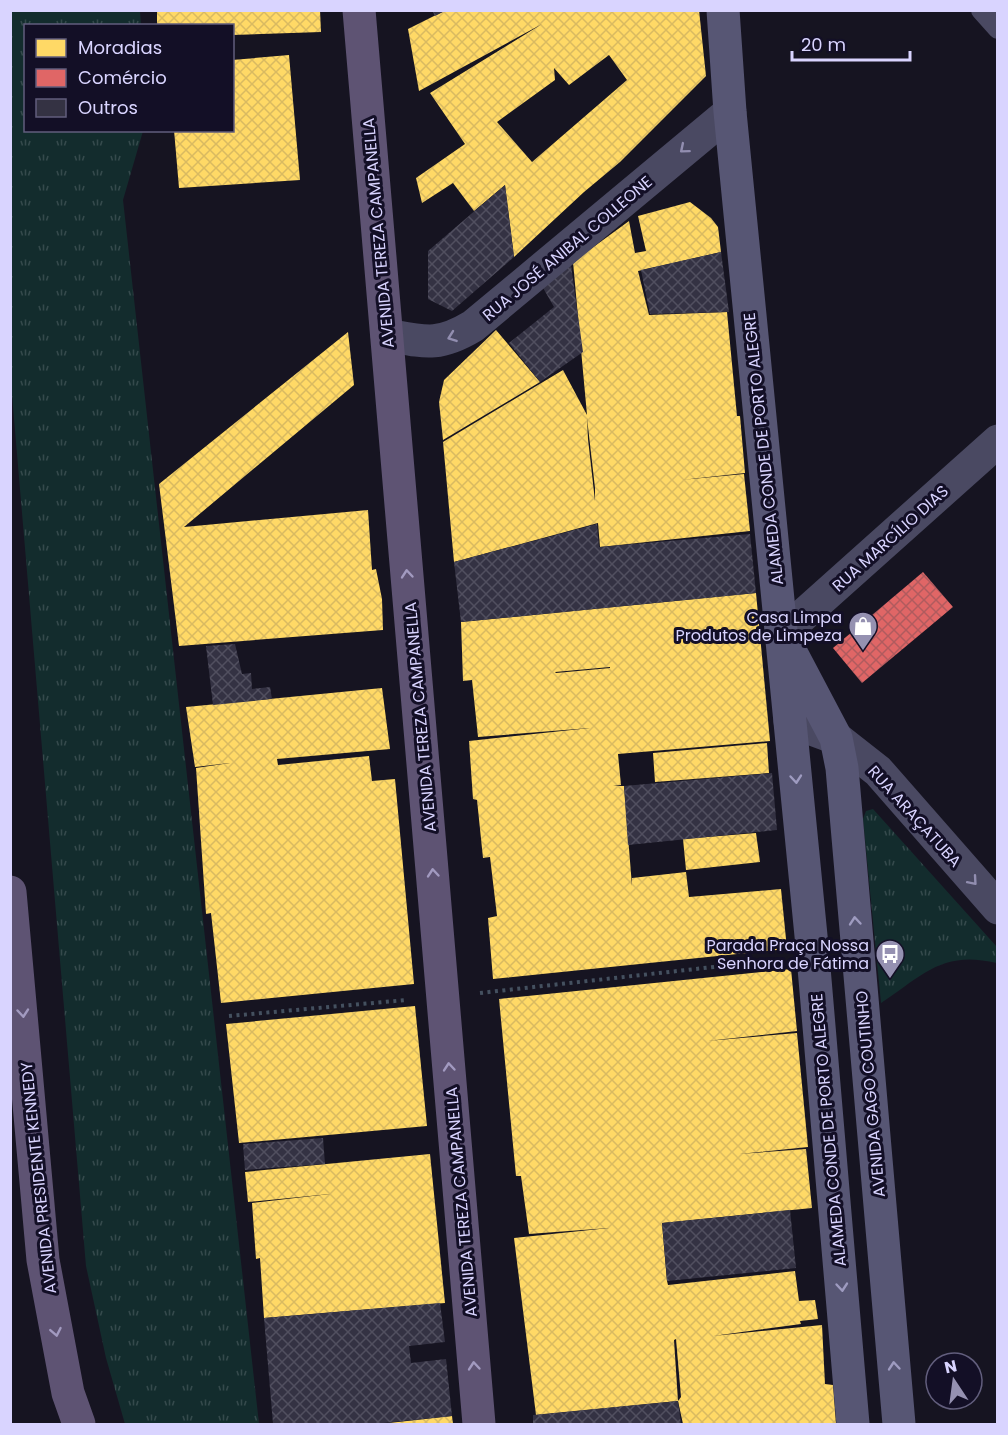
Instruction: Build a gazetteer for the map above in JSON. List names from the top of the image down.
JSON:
{
  "streets": {
    "main road": [
      "AVENIDA TEREZA CAMPANELLA",
      "ALAMEDA CONDE DE PORTO ALEGRE",
      "AVENIDA GAGO COUTINHO",
      "AVENIDA PRESIDENTE KENNEDY"
    ],
    "street": ["RUA JOSÉ ANIBAL COLLEONE", "RUA MARCÍLIO DIAS", "RUA ARAÇATUBA"]
  },
  "crossings": [
    ["AVENIDA TEREZA CAMPANELLA", "RUA JOSÉ ANIBAL COLLEONE"],
    ["RUA JOSÉ ANIBAL COLLEONE", "ALAMEDA CONDE DE PORTO ALEGRE"],
    ["ALAMEDA CONDE DE PORTO ALEGRE", "RUA MARCÍLIO DIAS"],
    ["ALAMEDA CONDE DE PORTO ALEGRE", "RUA ARAÇATUBA"],
    ["ALAMEDA CONDE DE PORTO ALEGRE", "AVENIDA GAGO COUTINHO"],
    ["RUA MARCÍLIO DIAS", "AVENIDA GAGO COUTINHO"],
    ["RUA ARAÇATUBA", "AVENIDA GAGO COUTINHO"]
  ],
  "one_way": [
    "AVENIDA TEREZA CAMPANELLA",
    "RUA JOSÉ ANIBAL COLLEONE",
    "ALAMEDA CONDE DE PORTO ALEGRE",
    "RUA ARAÇATUBA",
    "AVENIDA GAGO COUTINHO",
    "AVENIDA PRESIDENTE KENNEDY"
  ],
  "places": {
    "shop": ["Casa Limpa Produtos de Limpeza"],
    "bus stop": ["Parada Praça Nossa Senhora de Fátima"]
  },
  "legend": ["Moradias", "Comércio", "Outros"],
  "scale_bar": "20 m",
  "north": "top"
}
